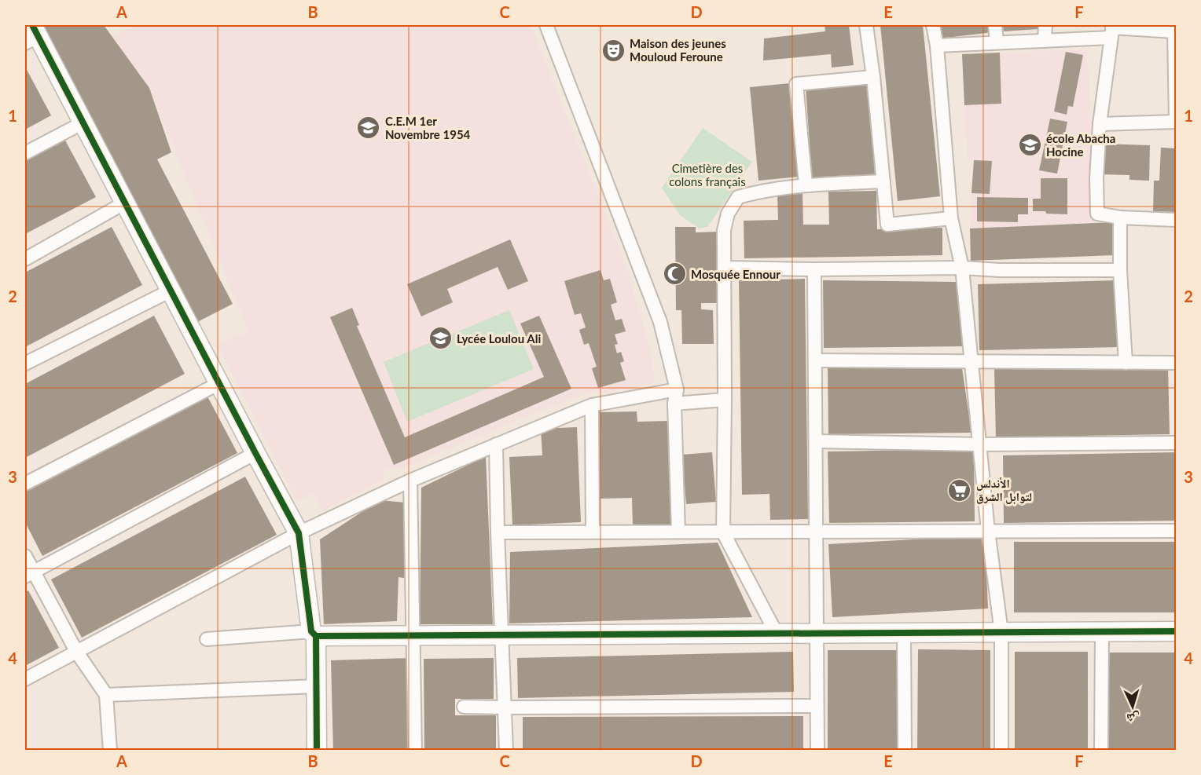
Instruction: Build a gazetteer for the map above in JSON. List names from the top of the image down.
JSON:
{
  "parks": ["Cimetière des colons français"],
  "places": {
    "theatre": ["Maison des jeunes Mouloud Feroune"],
    "school or university": ["C.E.M 1er Novembre 1954", "école Abacha Hocine", "Lycée Loulou Ali"],
    "mosque": ["Mosquée Ennour"],
    "supermarket": ["الأندلس لتوابل الشرق"]
  },
  "north": "bottom",
  "grid": {
    "columns": [
      "A",
      "B",
      "C",
      "D",
      "E",
      "F"
    ],
    "rows": [
      "1",
      "2",
      "3",
      "4"
    ]
  }
}
